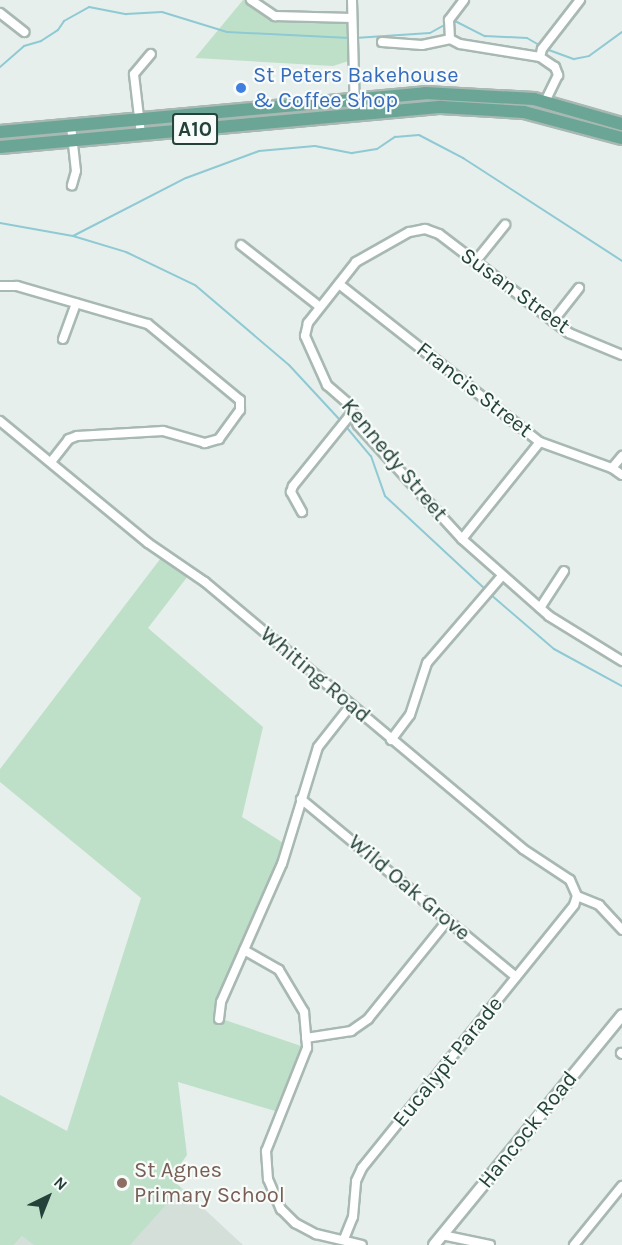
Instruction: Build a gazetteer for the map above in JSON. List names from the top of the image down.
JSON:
{
  "streets": {
    "main road": ["A10", "Hancock Road"],
    "street": [
      "Susan Street",
      "Francis Street",
      "Kennedy Street",
      "Whiting Road",
      "Wild Oak Grove",
      "Eucalypt Parade"
    ]
  },
  "crossings": [
    ["Susan Street", "Kennedy Street"],
    ["Francis Street", "Kennedy Street"],
    ["Whiting Road", "Eucalypt Parade"],
    ["Wild Oak Grove", "Eucalypt Parade"]
  ],
  "places": ["St Peters Bakehouse & Coffee Shop", "St Agnes Primary School"],
  "north": "top right"
}
